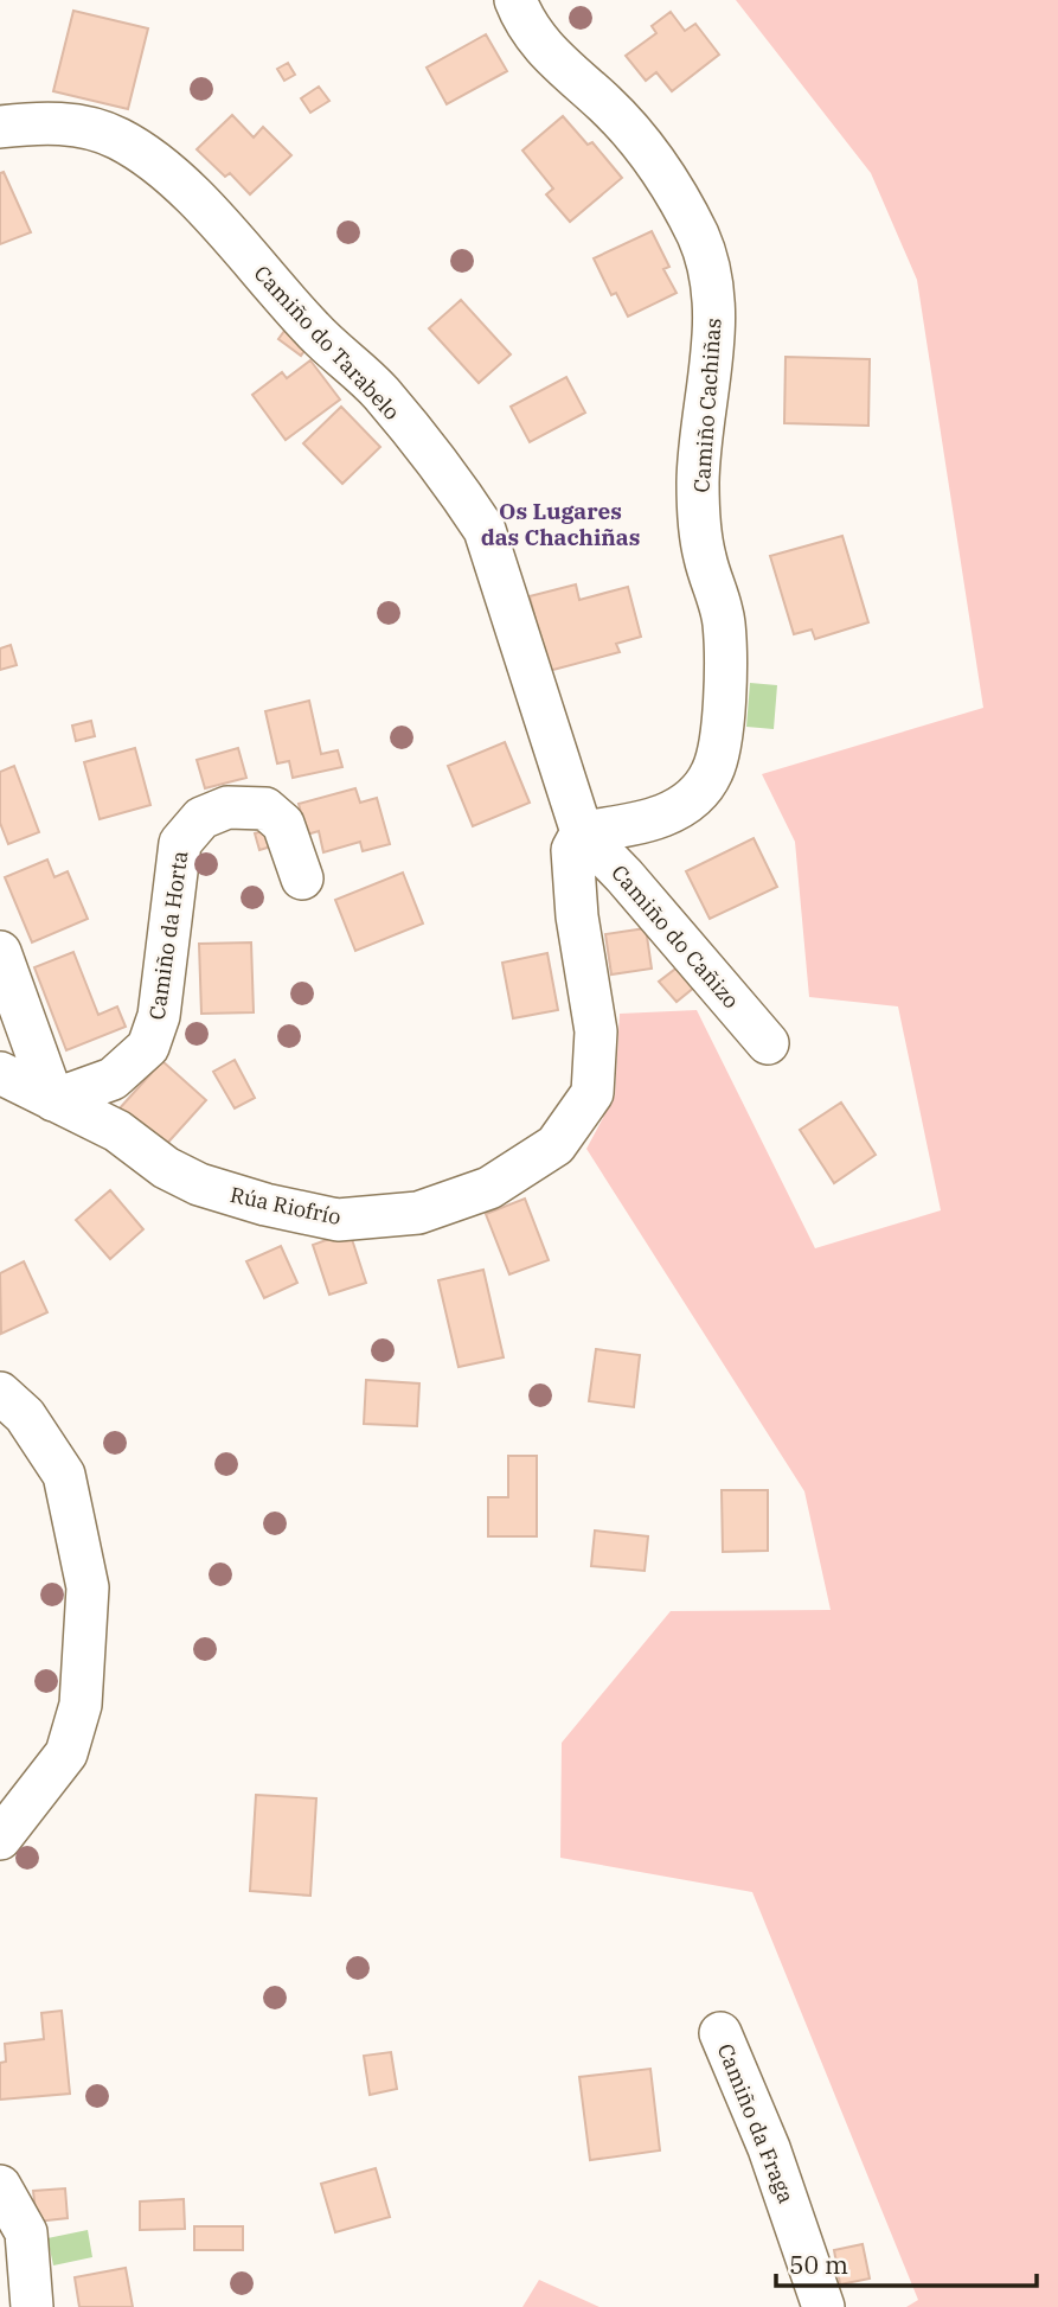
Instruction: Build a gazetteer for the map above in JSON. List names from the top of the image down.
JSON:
{
  "streets": {
    "street": [
      "Camiño do Tarabelo",
      "Camiño Cachiñas",
      "Camiño da Horta",
      "Camiño do Cañizo",
      "Rúa Riofrío",
      "Camiño da Fraga"
    ]
  },
  "crossings": [
    ["Camiño do Tarabelo", "Camiño Cachiñas"],
    ["Camiño do Tarabelo", "Camiño do Cañizo"],
    ["Camiño do Tarabelo", "Rúa Riofrío"],
    ["Camiño Cachiñas", "Camiño do Cañizo"],
    ["Camiño Cachiñas", "Rúa Riofrío"],
    ["Camiño da Horta", "Rúa Riofrío"],
    ["Camiño do Cañizo", "Rúa Riofrío"]
  ],
  "districts": ["Os Lugares das Chachiñas"],
  "scale_bar": "50 m"
}
